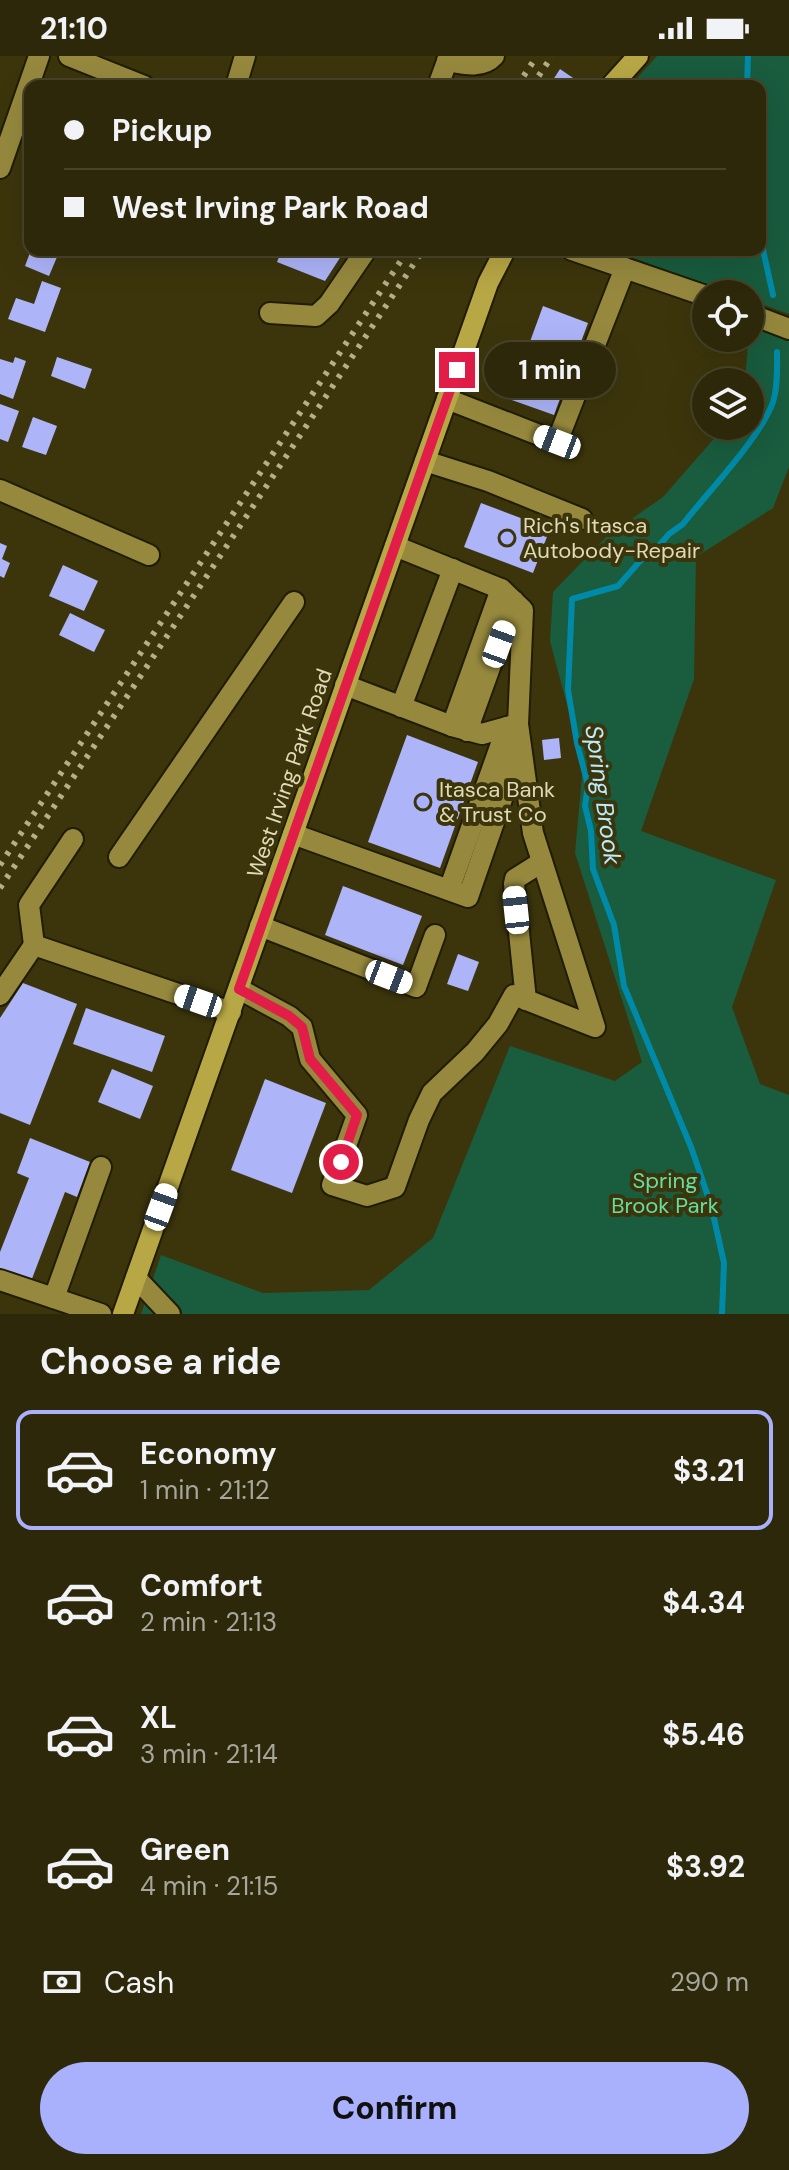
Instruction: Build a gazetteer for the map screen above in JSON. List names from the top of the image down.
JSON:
{
  "streets": {
    "main road": ["West Irving Park Road"]
  },
  "water": ["Spring Brook"],
  "parks": ["Spring Brook Park"],
  "places": ["Rich's Itasca Autobody-Repair", "Itasca Bank & Trust Co"],
  "page": {
    "status": "21:10",
    "banner": ["Pickup", "West Irving Park Road"],
    "bubble": "1 min",
    "heading": "Choose a ride",
    "list": [
      {
        "name": "Economy",
        "note": "1 min · 21:12",
        "value": "$3.21"
      },
      {
        "name": "Comfort",
        "note": "2 min · 21:13",
        "value": "$4.34"
      },
      {
        "name": "XL",
        "note": "3 min · 21:14",
        "value": "$5.46"
      },
      {
        "name": "Green",
        "note": "4 min · 21:15",
        "value": "$3.92"
      }
    ],
    "pay": ["Cash", "290 m"],
    "buttons": "Confirm"
  }
}
